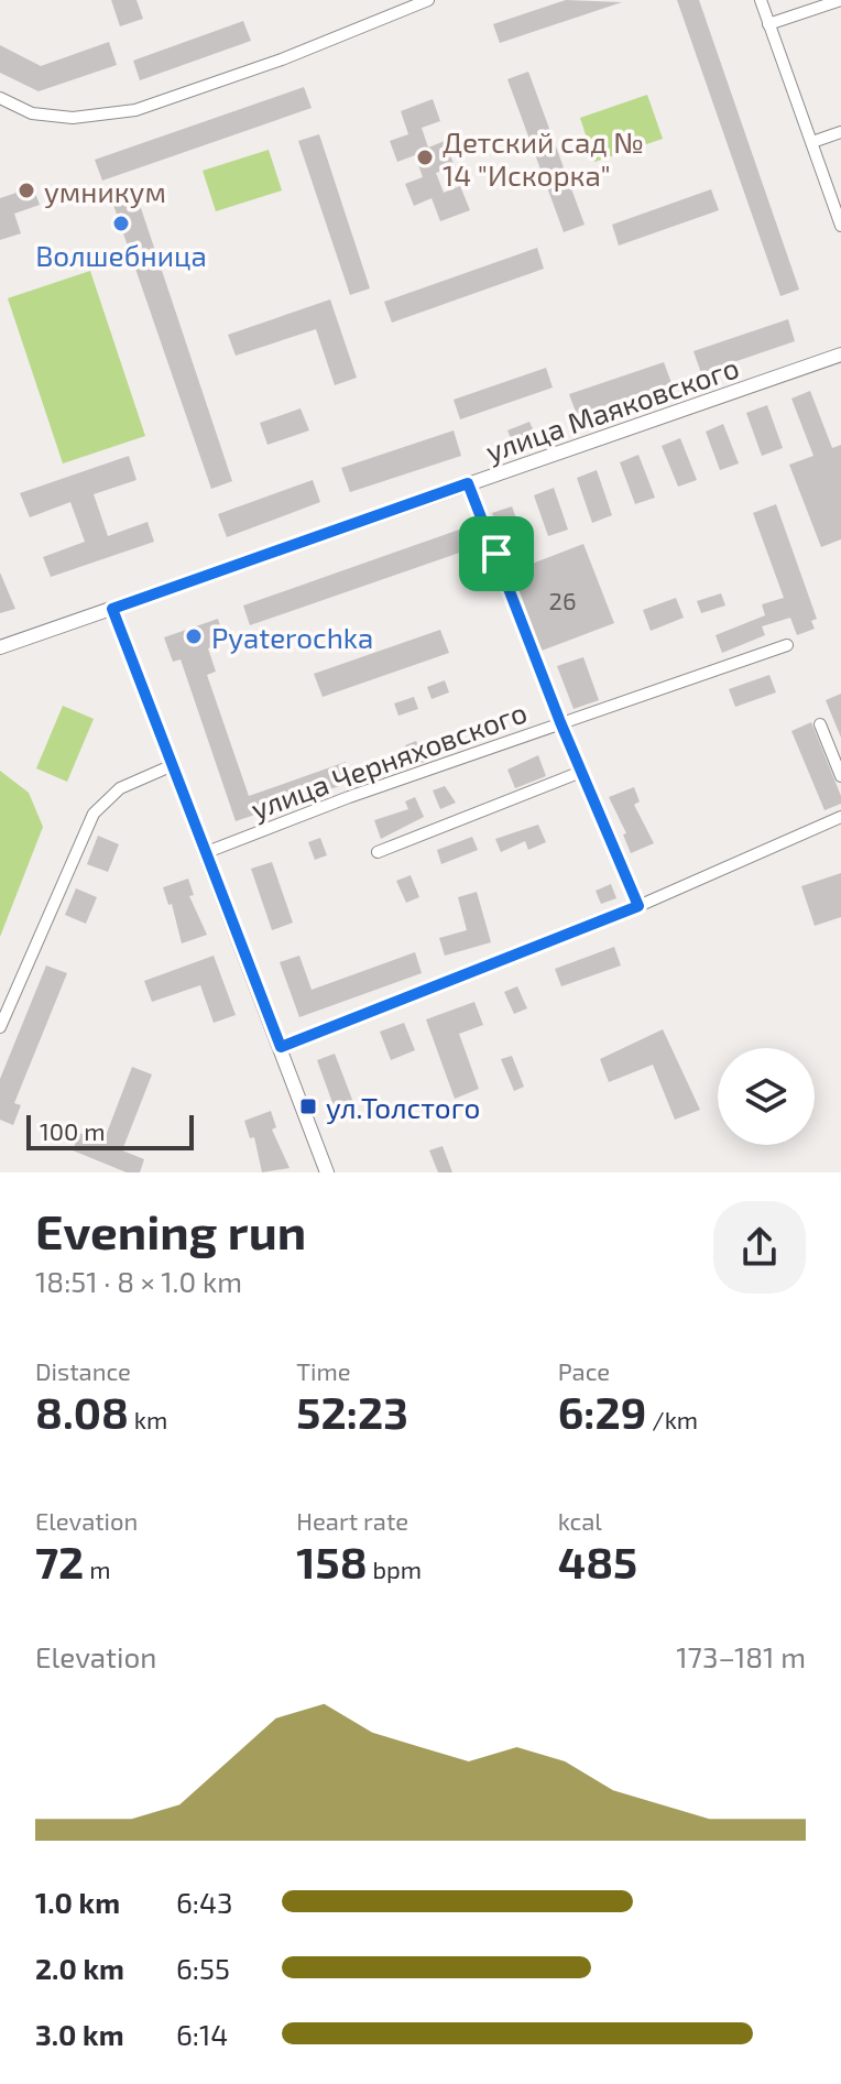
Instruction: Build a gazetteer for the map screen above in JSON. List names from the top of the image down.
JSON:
{
  "streets": {
    "street": ["улица Маяковского", "улица Черняховского"]
  },
  "places": {
    "other": [
      "Детский сад № 14 \"Искорка\"",
      "умникум",
      "Волшебница",
      "Pyaterochka"
    ],
    "transit": ["ул.Толстого"]
  },
  "house_numbers": ["26"],
  "scale_bar": "100 m",
  "page": {
    "scale": "100 m",
    "heading": ["Evening run", "18:51 · 8 × 1.0 km"],
    "stats": [
      ["Distance", "8.08 km"],
      ["Time", "52:23"],
      ["Pace", "6:29 /km"],
      ["Elevation", "72 m"],
      ["Heart rate", "158 bpm"],
      ["kcal", "485"]
    ],
    "chart": ["Elevation", "173–181 m"],
    "list": [
      {
        "name": "1.0 km",
        "note": "6:43"
      },
      {
        "name": "2.0 km",
        "note": "6:55"
      },
      {
        "name": "3.0 km",
        "note": "6:14"
      }
    ]
  }
}
